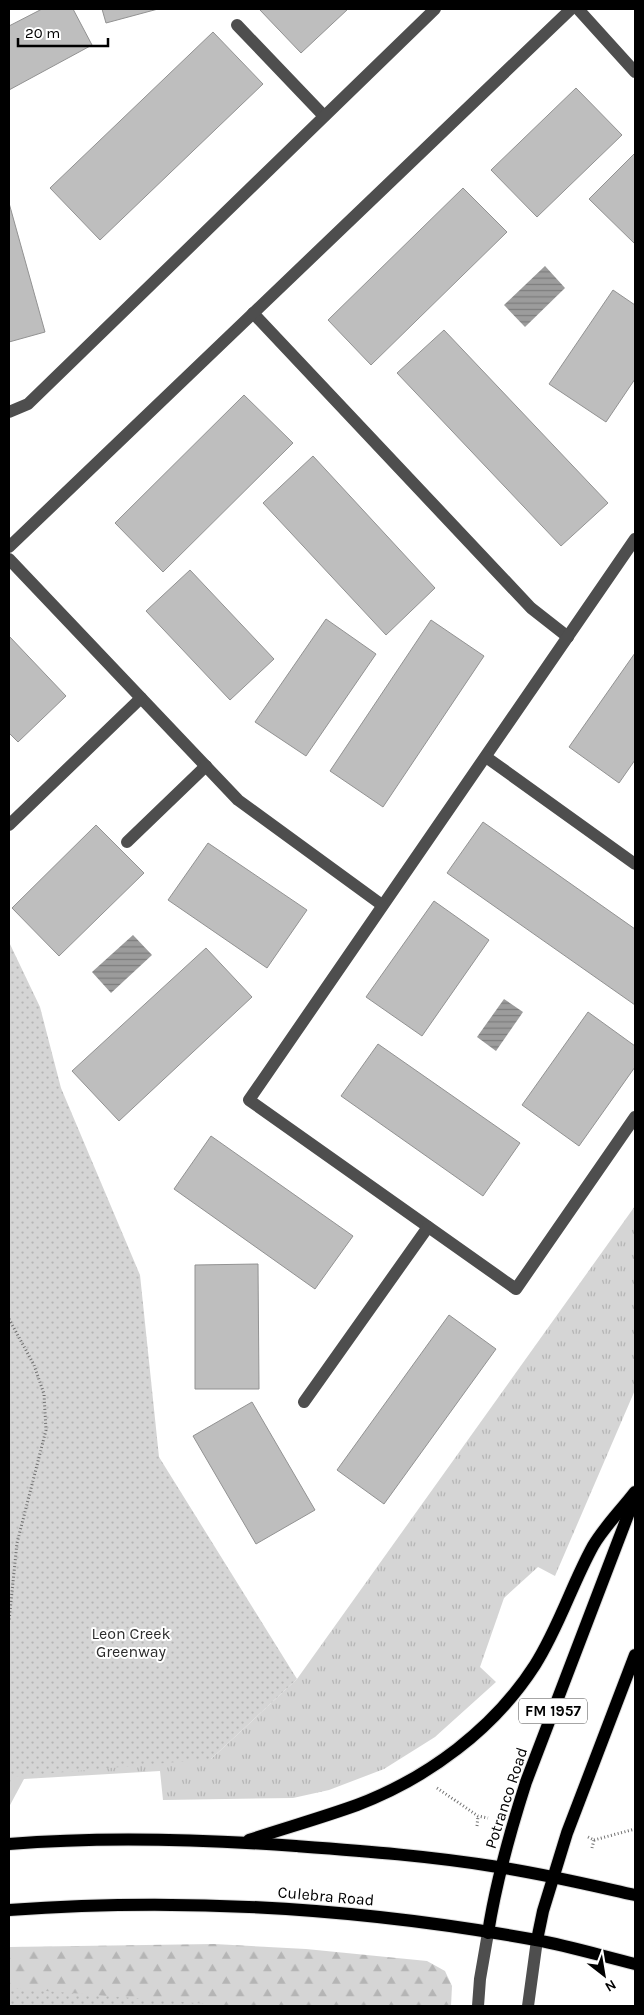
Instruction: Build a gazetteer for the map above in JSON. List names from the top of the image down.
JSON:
{
  "streets": {
    "main road": ["FM 1957", "Potranco Road", "Culebra Road"]
  },
  "crossings": [
    ["FM 1957", "Culebra Road"],
    ["Potranco Road", "Culebra Road"]
  ],
  "parks": ["Leon Creek Greenway"],
  "scale_bar": "20 m",
  "north": "bottom right"
}
